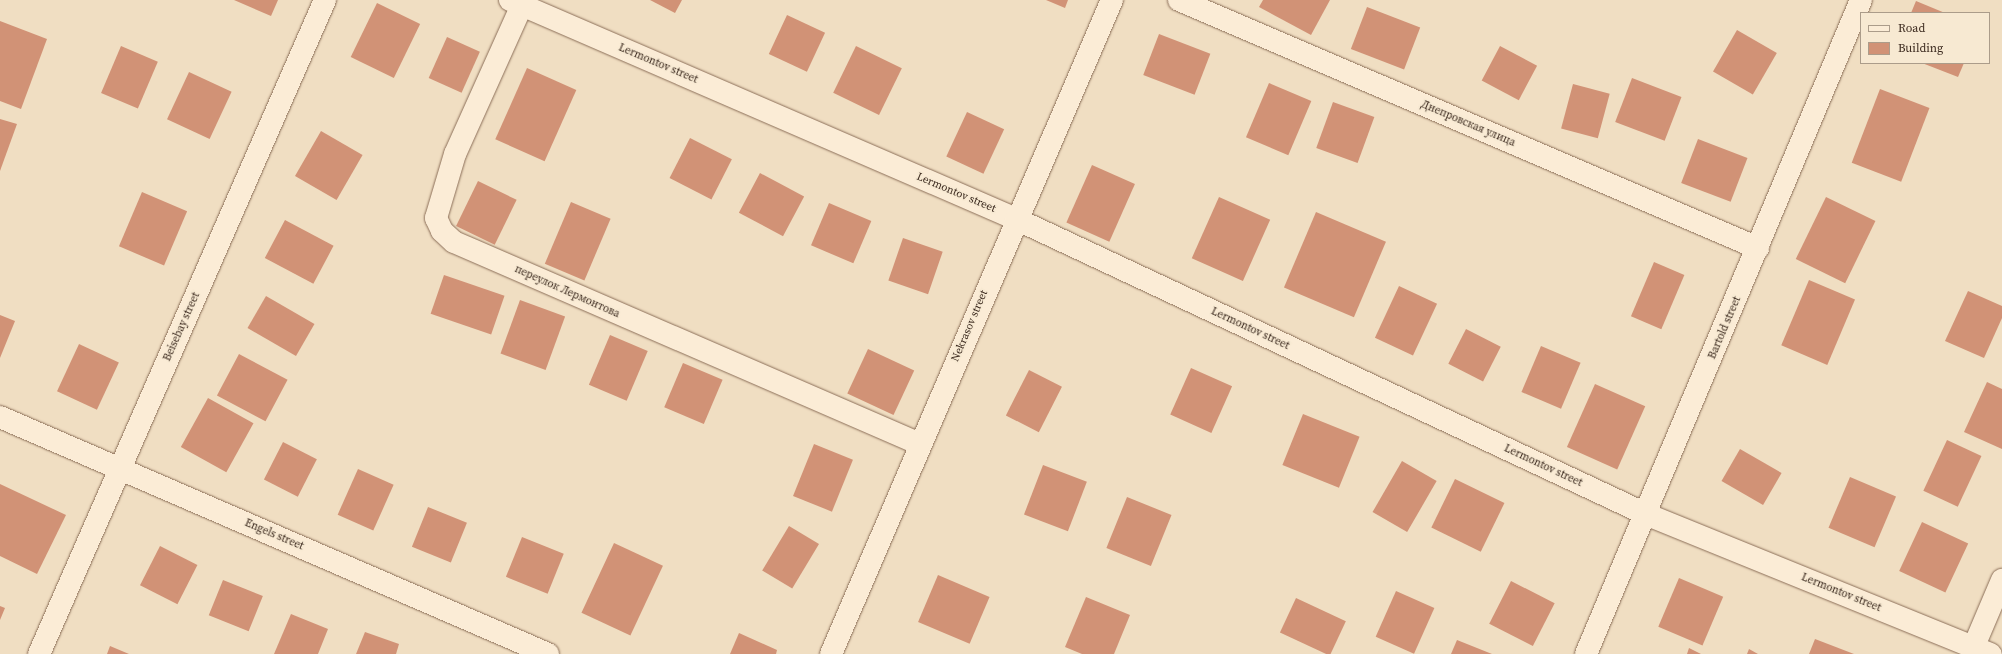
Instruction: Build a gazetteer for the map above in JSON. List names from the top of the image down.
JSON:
{
  "streets": {
    "street": [
      "Lermontov street",
      "Днепровская улица",
      "переулок Лермонтова",
      "Nekrasov street",
      "Beisebay street",
      "Bartold street",
      "Engels street"
    ]
  },
  "crossings": [
    ["Lermontov street", "переулок Лермонтова"],
    ["Lermontov street", "Nekrasov street"],
    ["Lermontov street", "Bartold street"],
    ["Днепровская улица", "Bartold street"],
    ["переулок Лермонтова", "Nekrasov street"],
    ["Beisebay street", "Engels street"]
  ],
  "legend": ["Road", "Building"]
}
